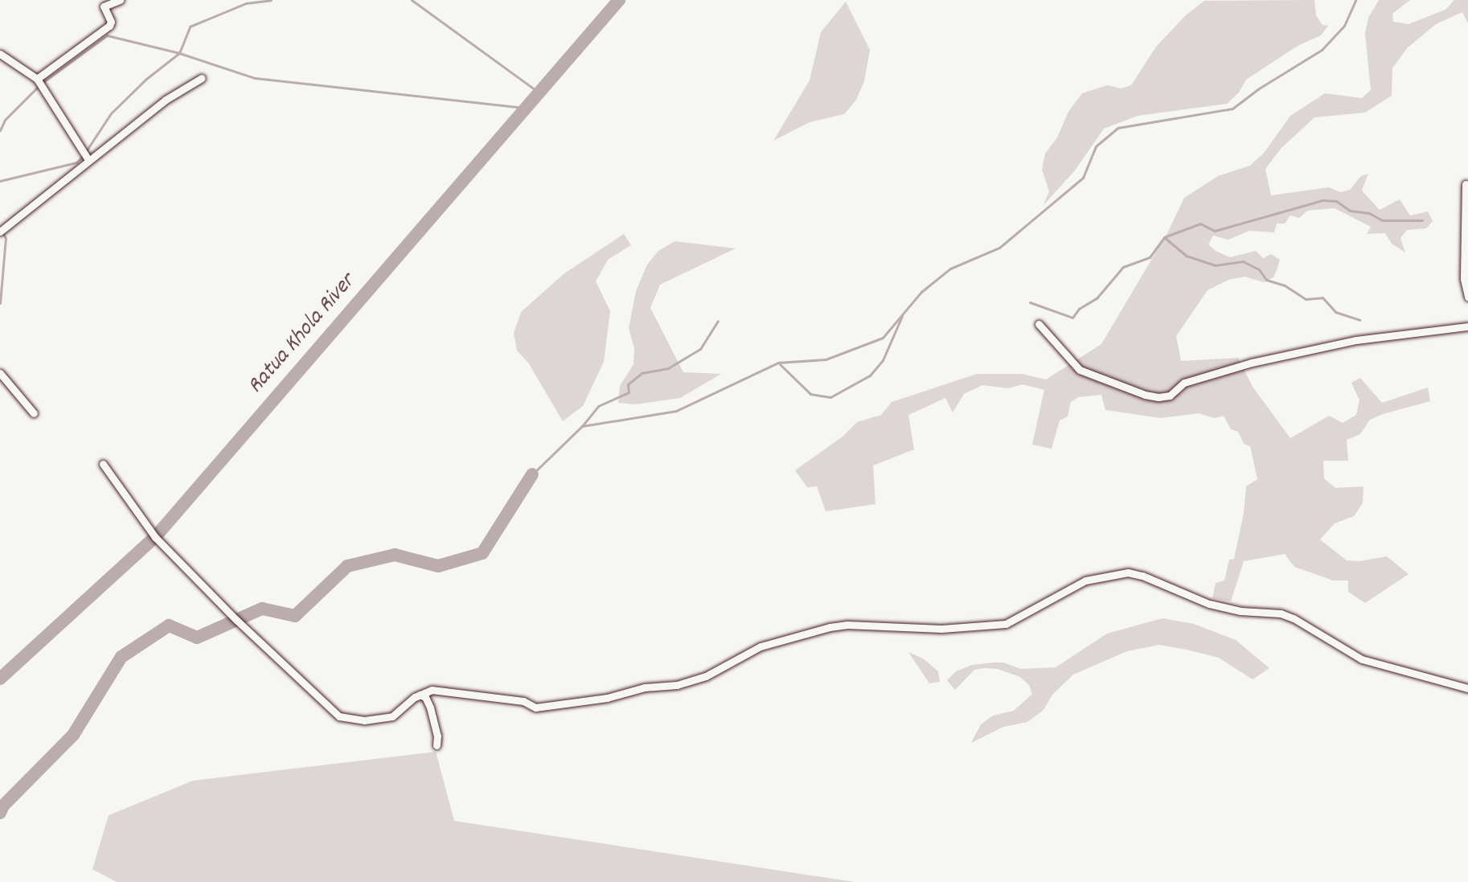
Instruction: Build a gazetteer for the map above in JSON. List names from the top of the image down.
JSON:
{
  "water": ["Ratua Khola River"]
}
